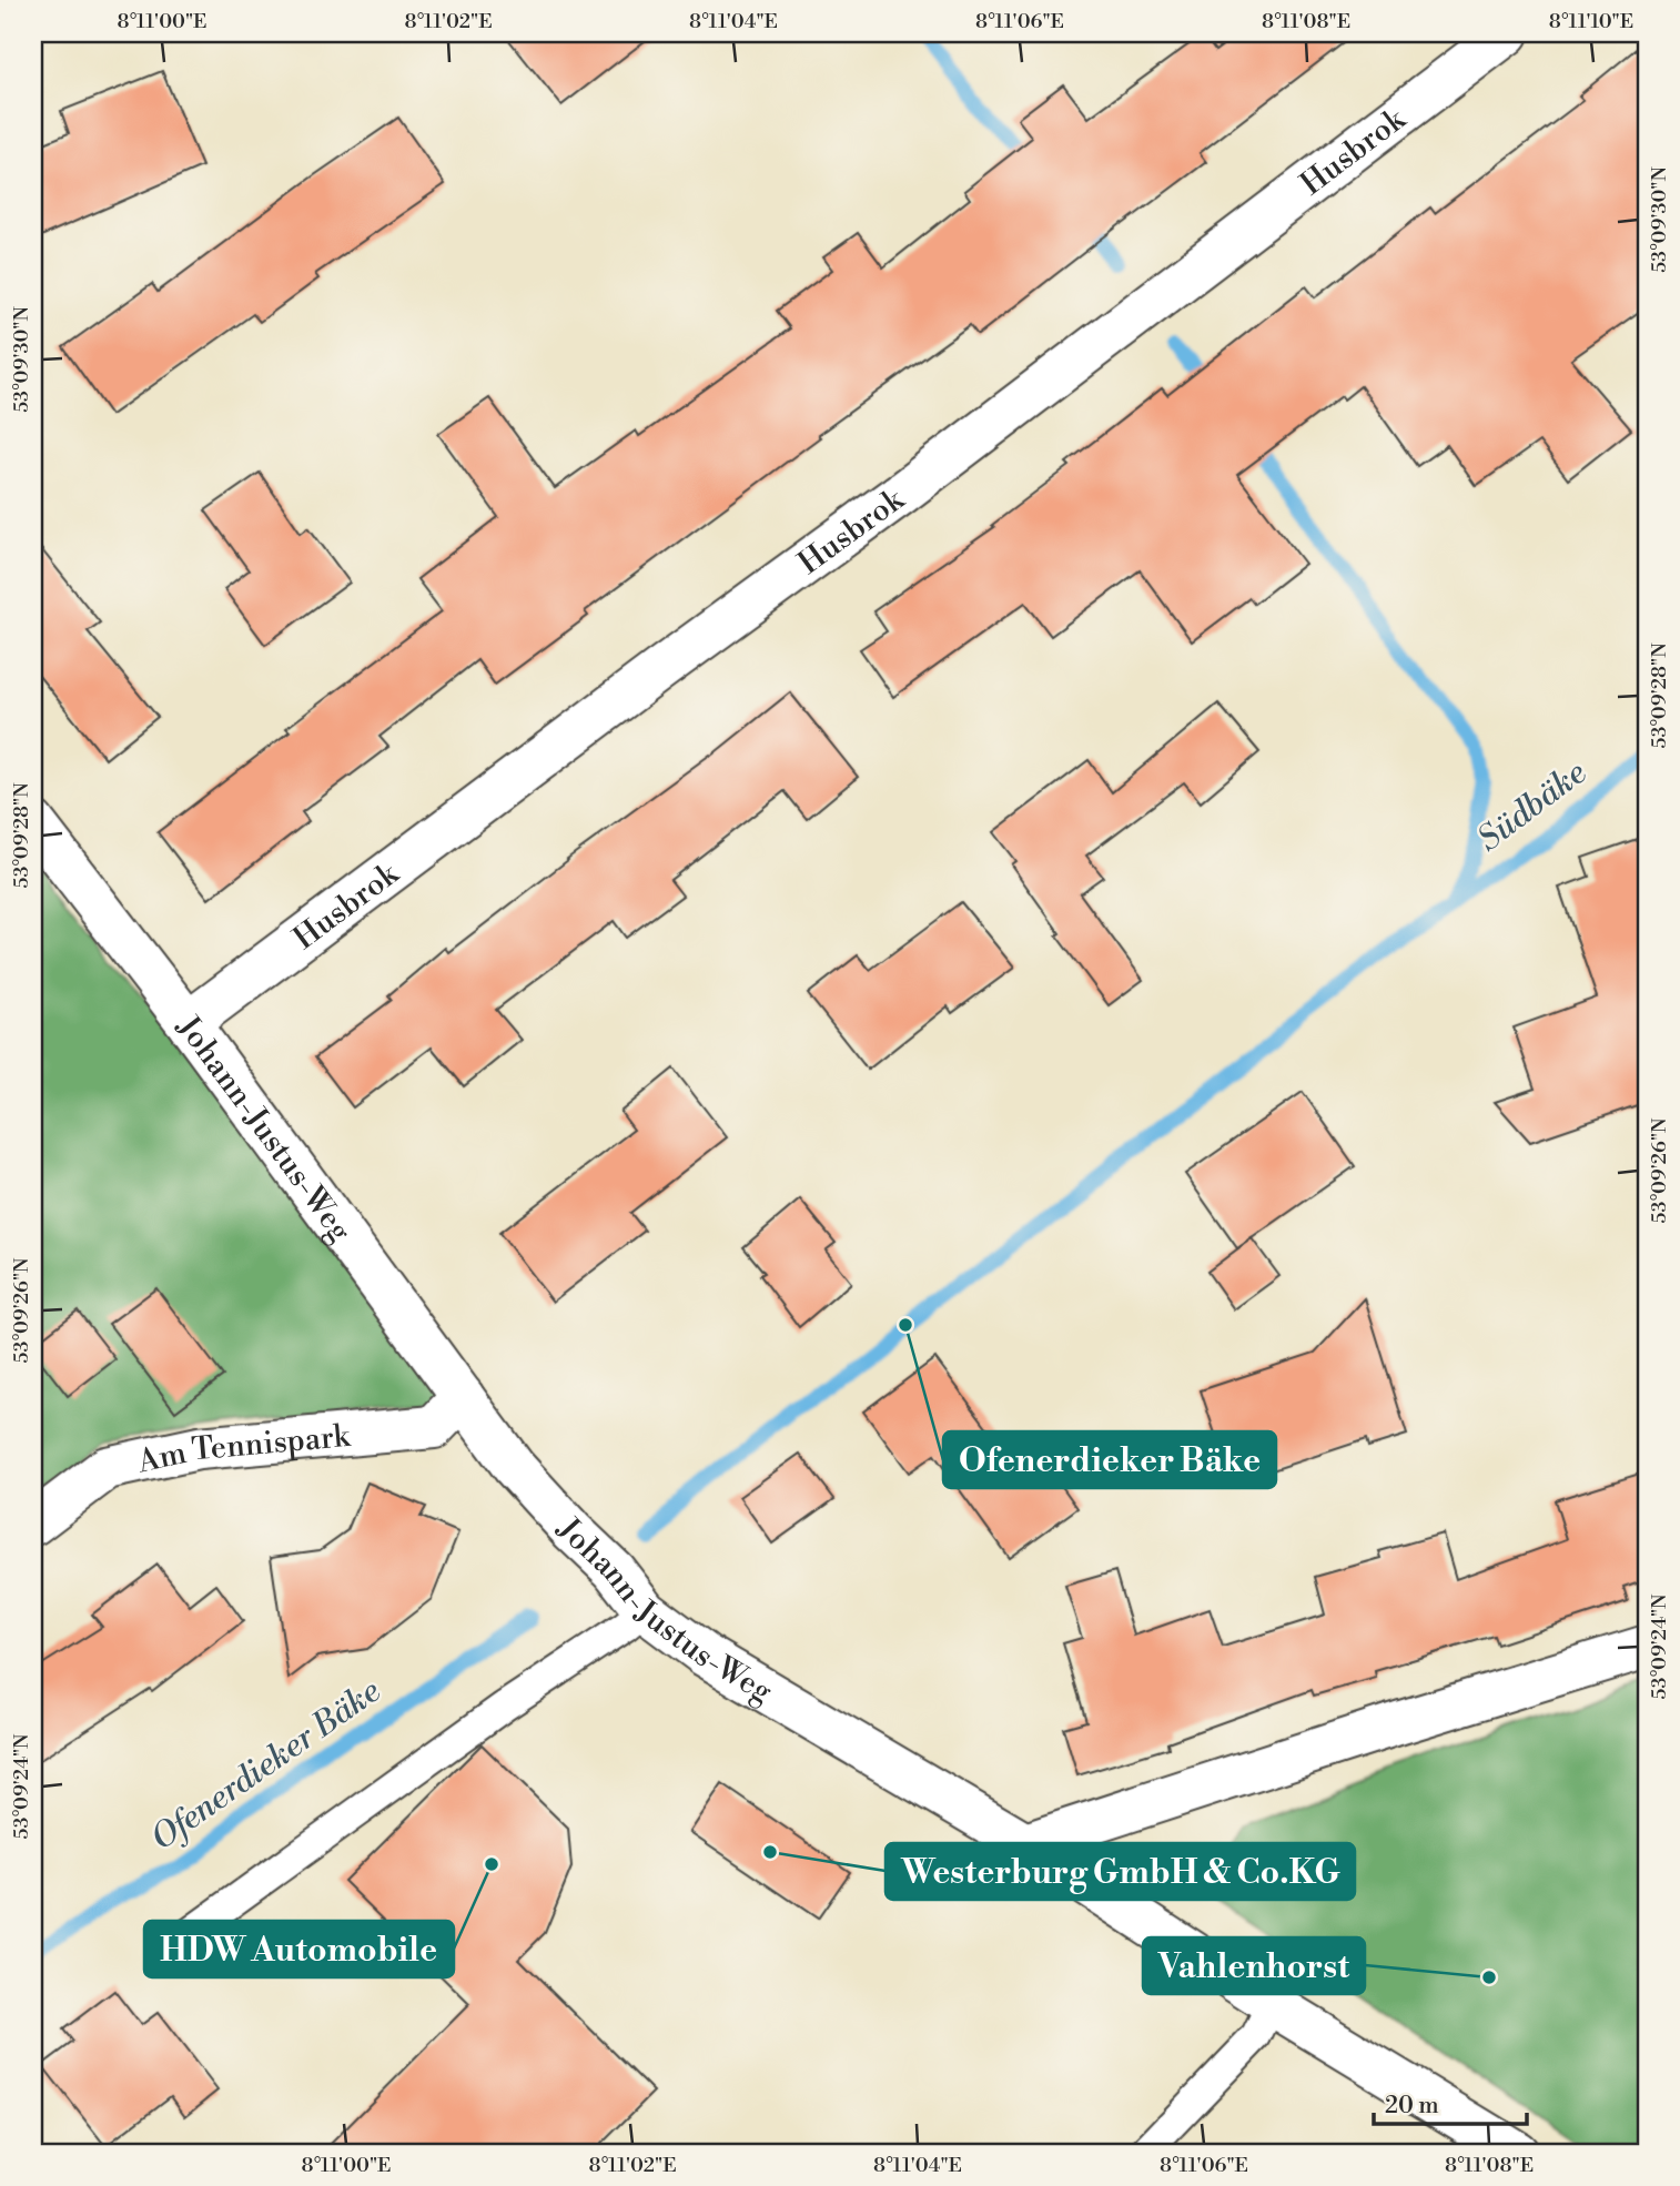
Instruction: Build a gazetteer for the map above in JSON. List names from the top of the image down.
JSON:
{
  "streets": {
    "street": ["Husbrok", "Johann-Justus-Weg", "Am Tennispark"]
  },
  "crossings": [
    ["Husbrok", "Johann-Justus-Weg"],
    ["Johann-Justus-Weg", "Am Tennispark"]
  ],
  "water": ["Südbäke", "Ofenerdieker Bäke"],
  "places": [
    "Ofenerdieker Bäke",
    "Westerburg GmbH & Co.KG",
    "HDW Automobile",
    "Vahlenhorst"
  ],
  "scale_bar": "20 m",
  "coordinates": [
    "8°11'00\"E",
    "8°11'02\"E",
    "8°11'04\"E",
    "8°11'06\"E",
    "8°11'08\"E",
    "8°11'10\"E",
    "53°09'30\"N",
    "53°09'28\"N",
    "53°09'26\"N",
    "53°09'24\"N"
  ]
}
